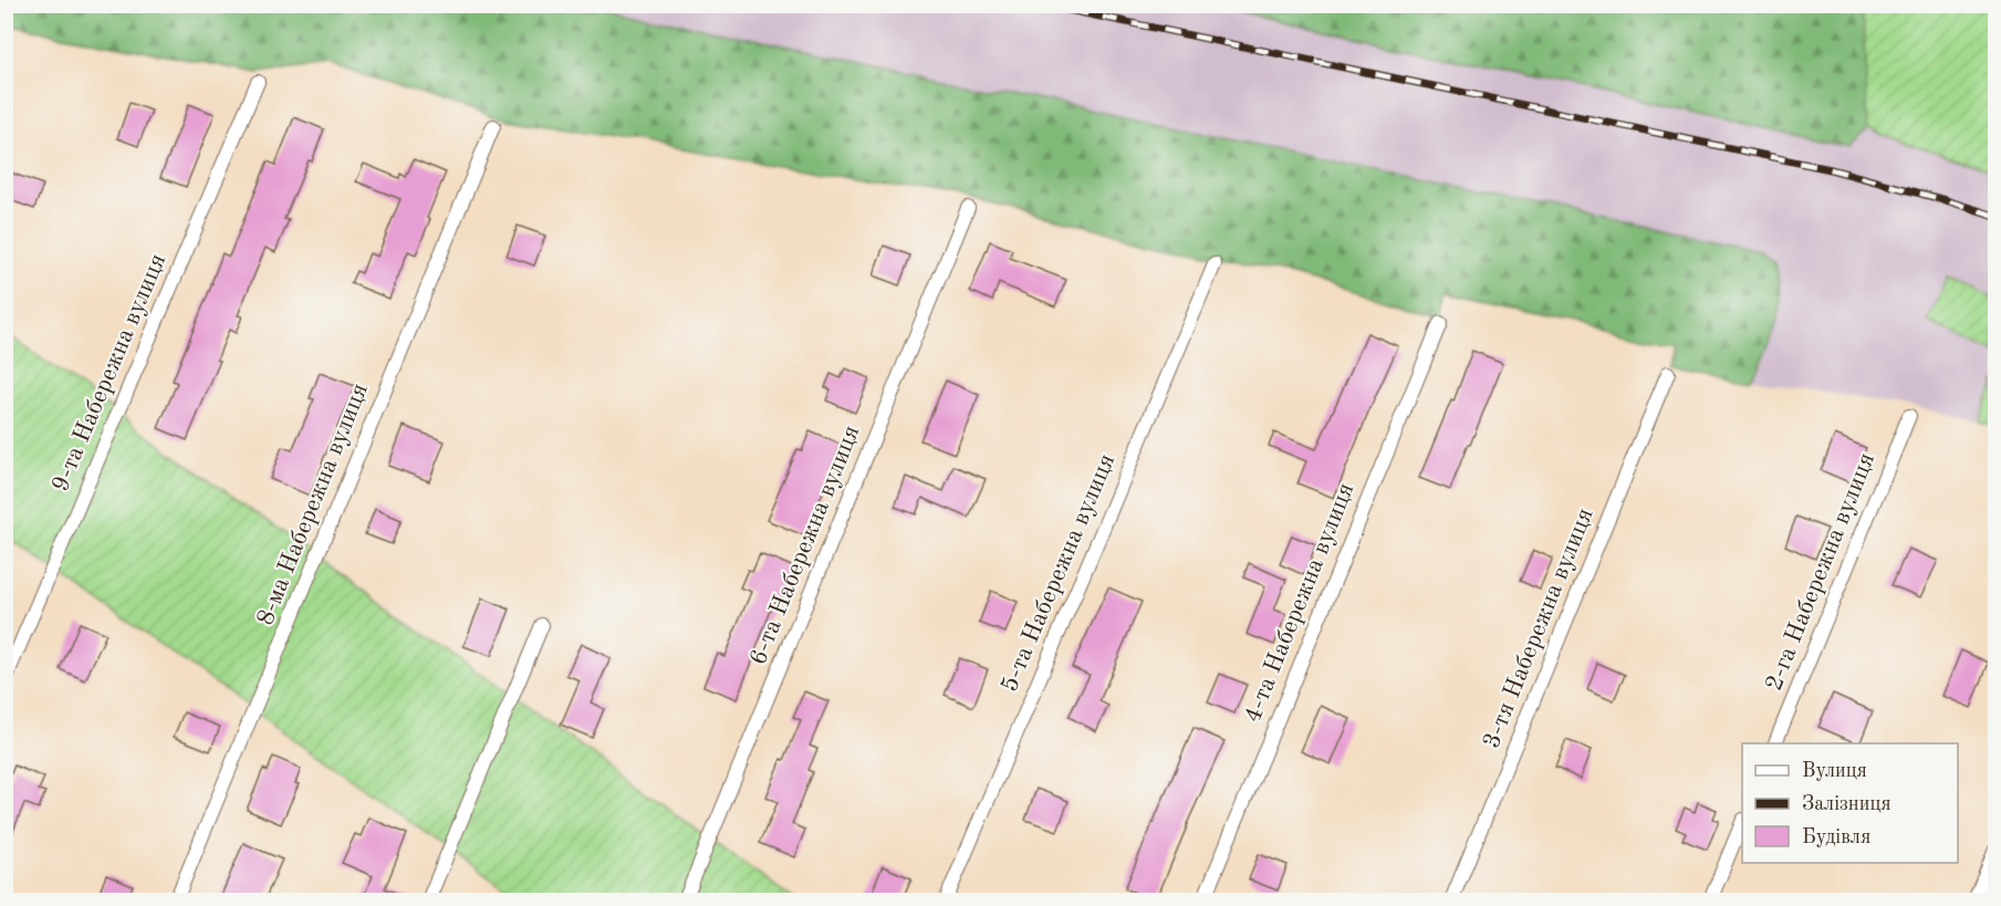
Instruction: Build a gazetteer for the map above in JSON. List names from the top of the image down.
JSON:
{
  "streets": {
    "street": [
      "9-та Набережна вулиця",
      "8-ма Набережна вулиця",
      "6-та Набережна вулиця",
      "2-га Набережна вулиця",
      "5-та Набережна вулиця",
      "4-та Набережна вулиця",
      "3-тя Набережна вулиця"
    ]
  },
  "legend": ["Вулиця", "Залізниця", "Будівля"]
}
